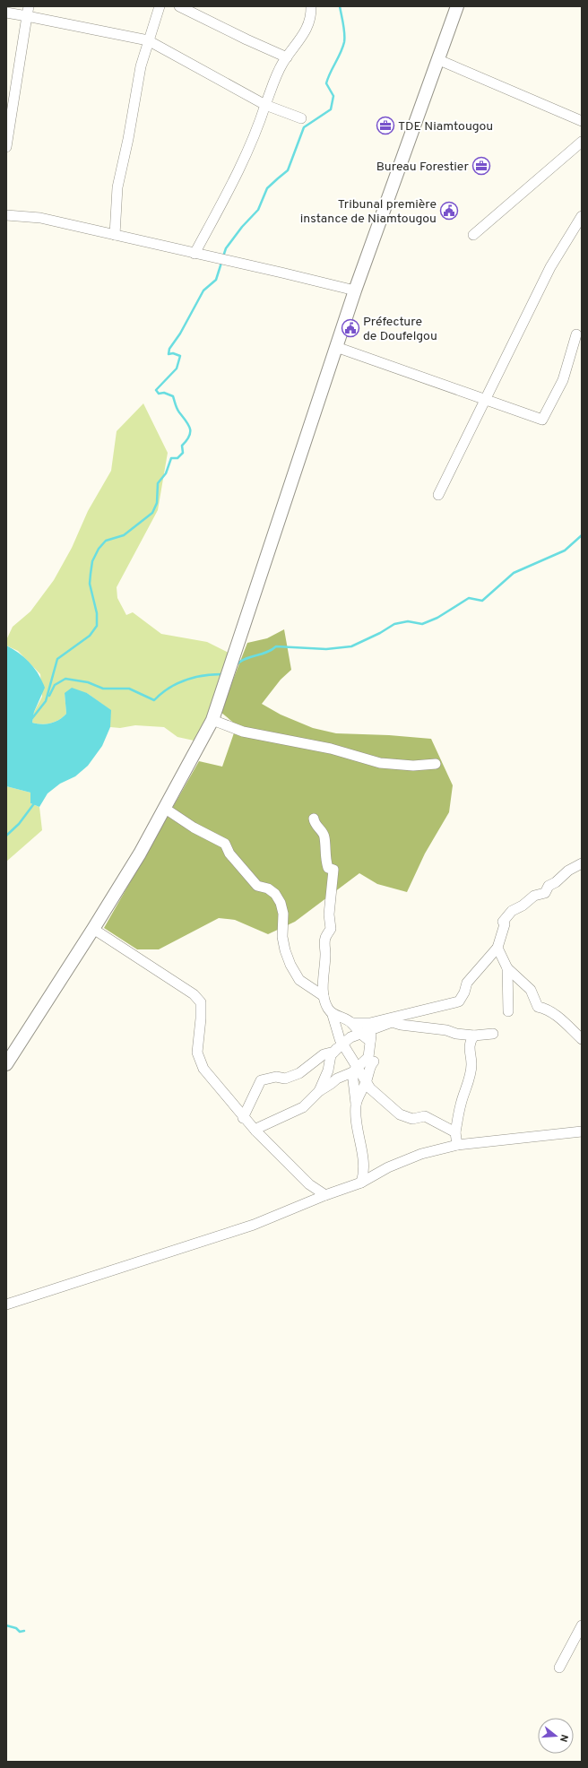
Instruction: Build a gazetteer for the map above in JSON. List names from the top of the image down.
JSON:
{
  "places": {
    "office": ["TDE Niamtougou", "Bureau Forestier"],
    "public building": ["Tribunal première instance de Niamtougou", "Préfecture de Doufelgou"]
  },
  "north": "right"
}
